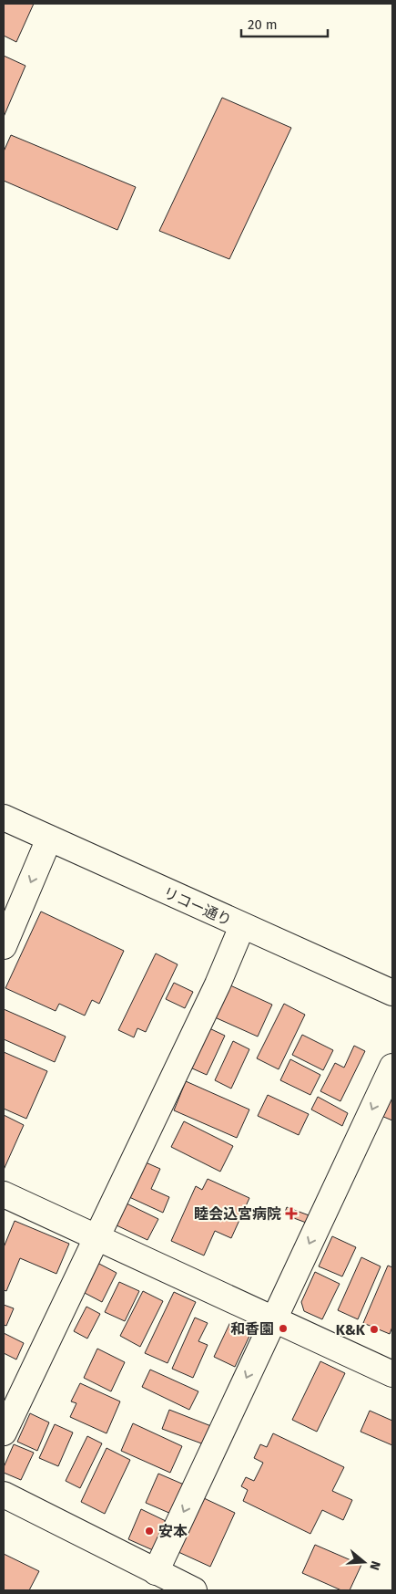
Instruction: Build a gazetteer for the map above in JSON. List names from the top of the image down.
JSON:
{
  "streets": {
    "street": ["リコー通り"]
  },
  "places": {
    "health": ["睦会込宮病院"],
    "other": ["和香園", "K&K", "安本"]
  },
  "scale_bar": "20 m",
  "north": "right"
}
